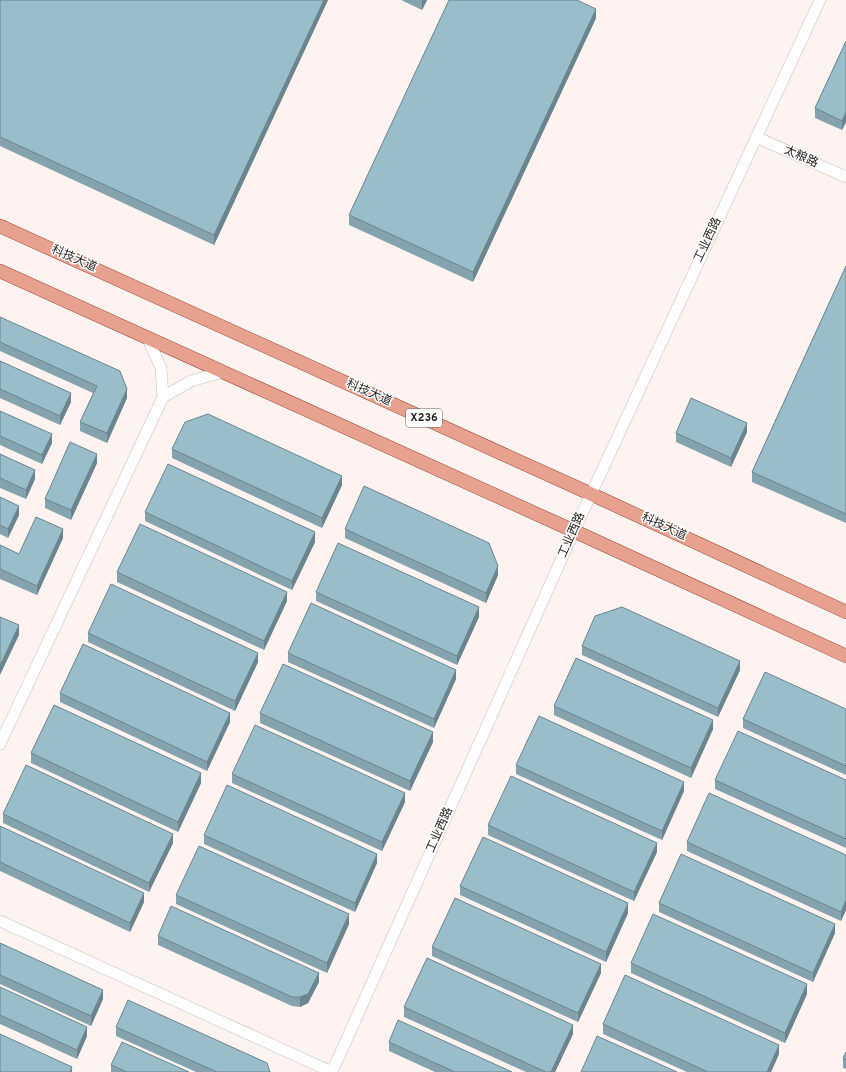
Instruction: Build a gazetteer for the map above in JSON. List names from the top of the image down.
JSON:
{
  "streets": {
    "main road": ["科技大道", "X236"],
    "street": ["太粮路", "工业西路"]
  },
  "crossings": [
    ["太粮路", "工业西路"],
    ["工业西路", "科技大道"]
  ]
}
